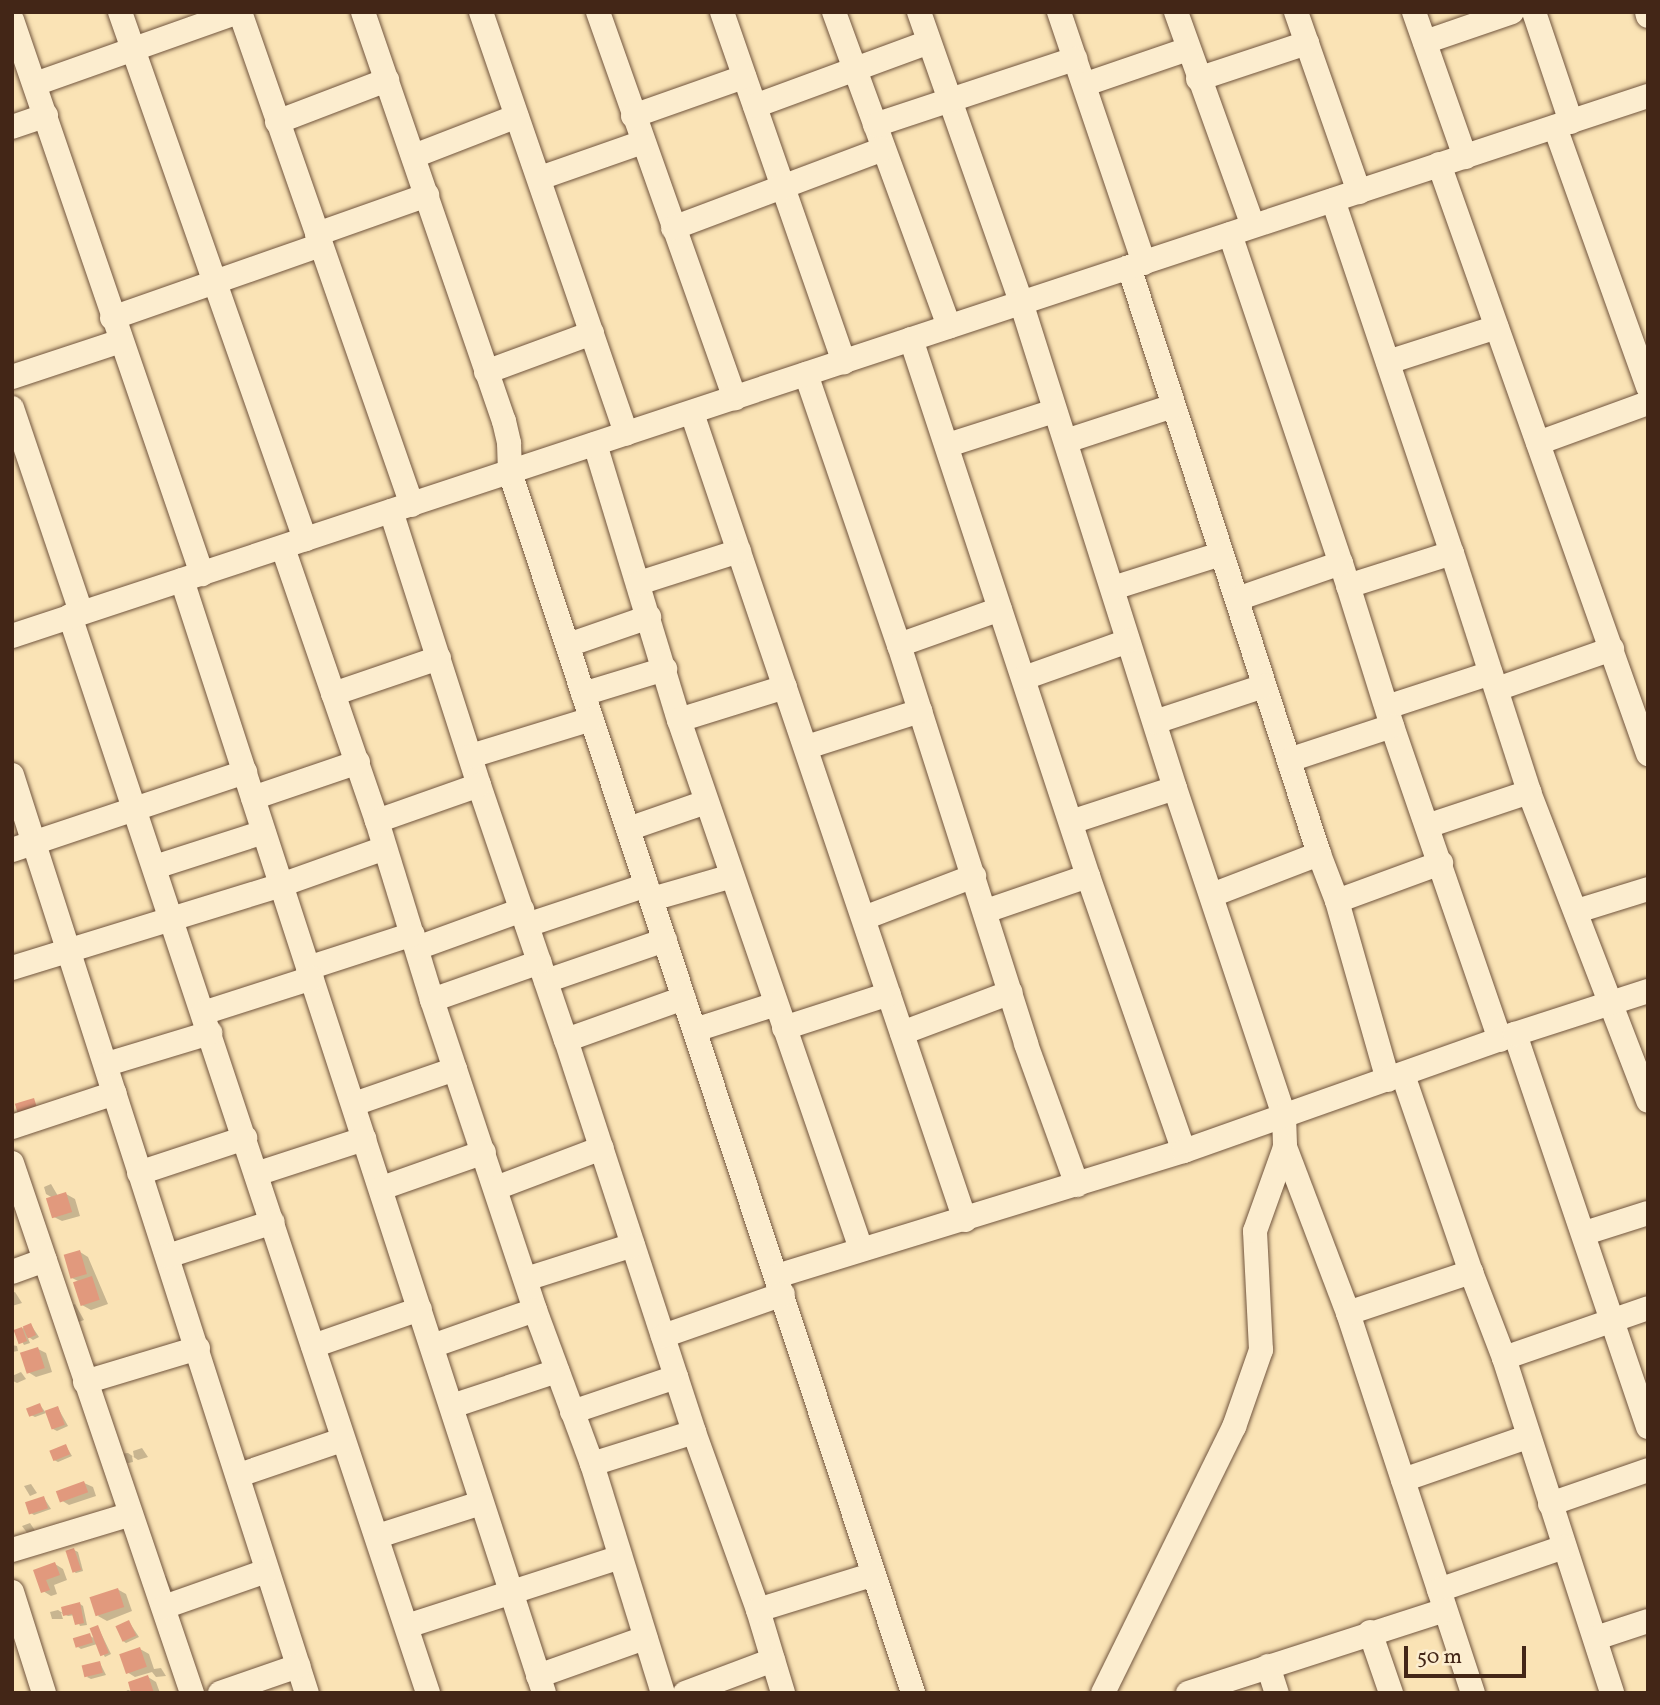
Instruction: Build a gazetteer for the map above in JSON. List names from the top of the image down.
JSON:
{
  "scale_bar": "50 m"
}
